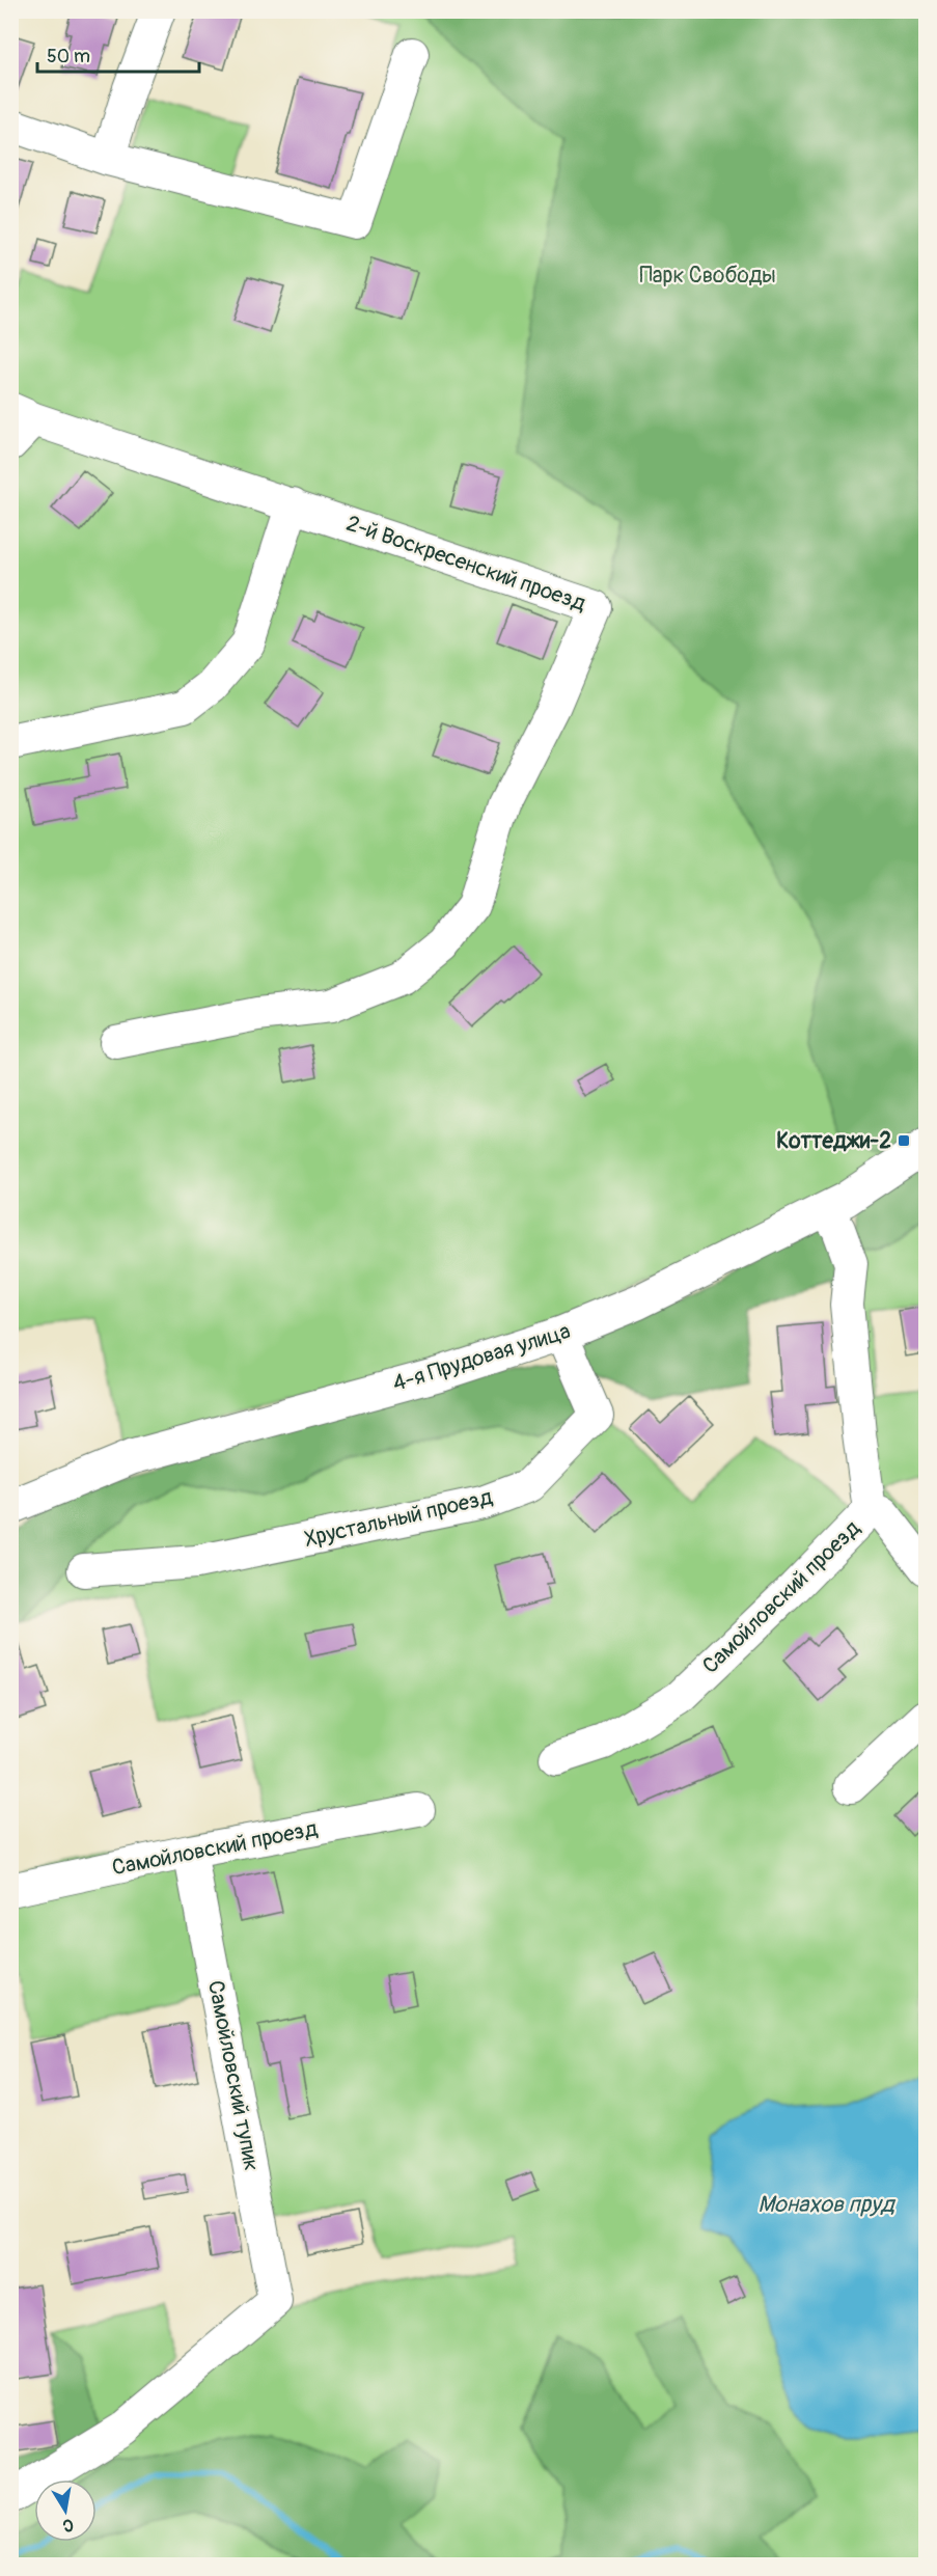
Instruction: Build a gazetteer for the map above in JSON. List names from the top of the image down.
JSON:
{
  "streets": {
    "main road": ["4-я Прудовая улица"],
    "street": [
      "2-й Воскресенский проезд",
      "Хрустальный проезд",
      "Самойловский проезд",
      "Самойловский тупик"
    ]
  },
  "crossings": [
    ["4-я Прудовая улица", "Хрустальный проезд"],
    ["4-я Прудовая улица", "Самойловский проезд"],
    ["Самойловский проезд", "Самойловский тупик"]
  ],
  "water": ["Монахов пруд"],
  "parks": ["Парк Свободы"],
  "places": {
    "transit": ["Коттеджи-2"]
  },
  "scale_bar": "50 m",
  "north": "bottom"
}
